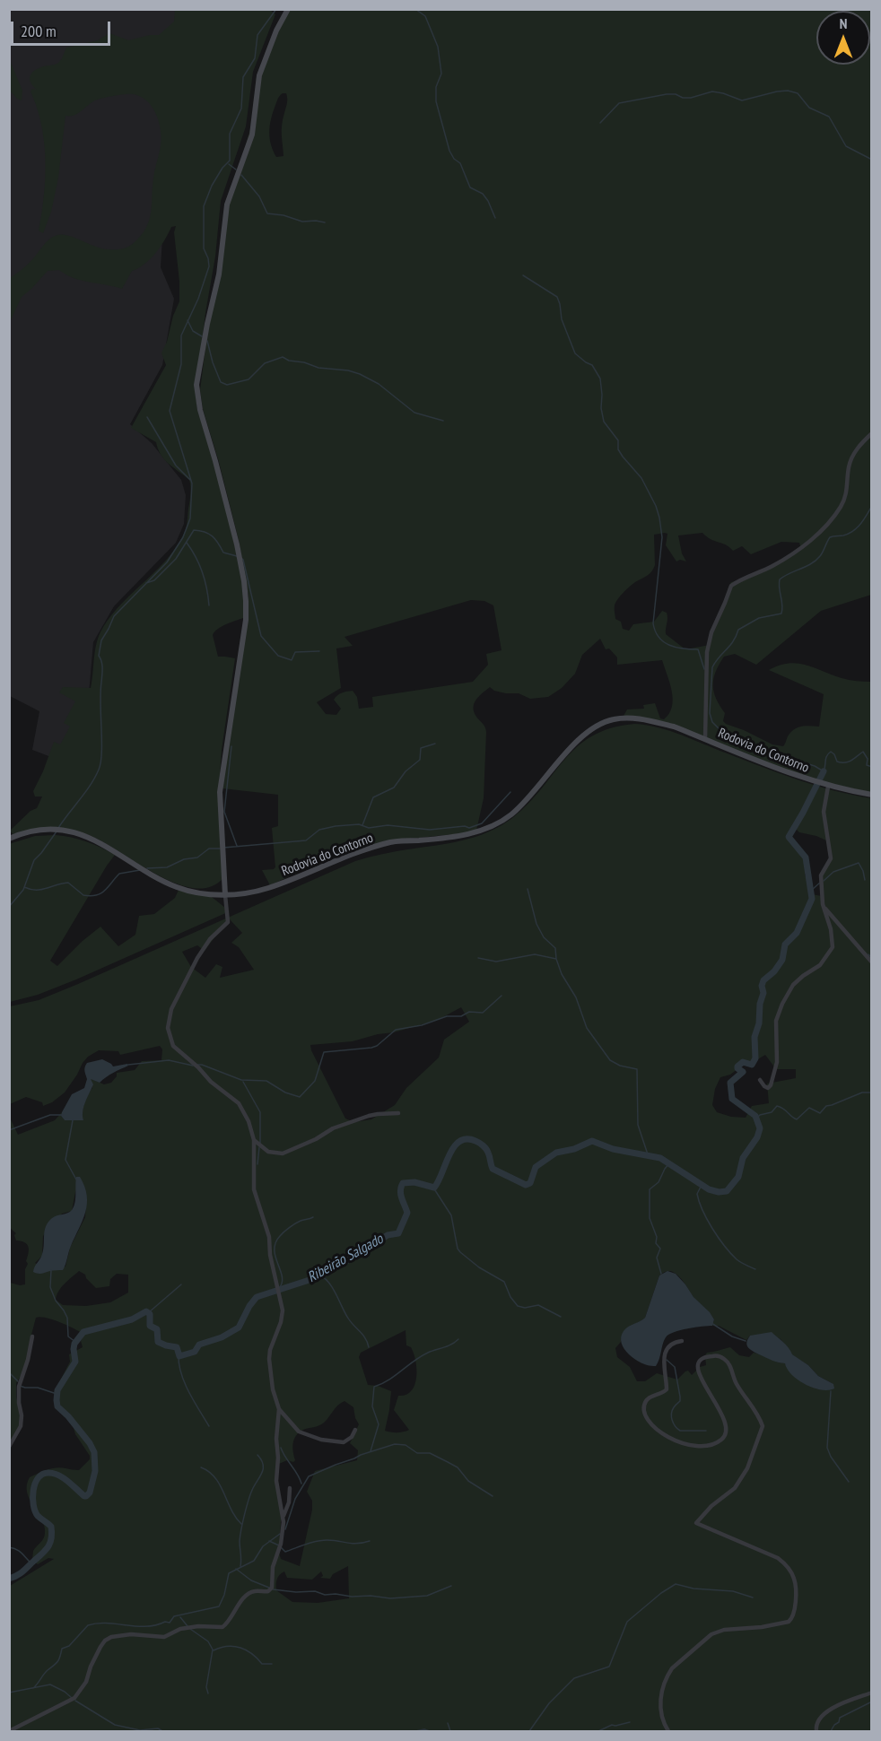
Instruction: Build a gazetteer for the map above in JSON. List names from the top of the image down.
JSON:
{
  "streets": {
    "main road": ["Rodovia do Contorno"]
  },
  "water": ["Ribeirão Salgado"],
  "scale_bar": "200 m",
  "north": "top"
}
